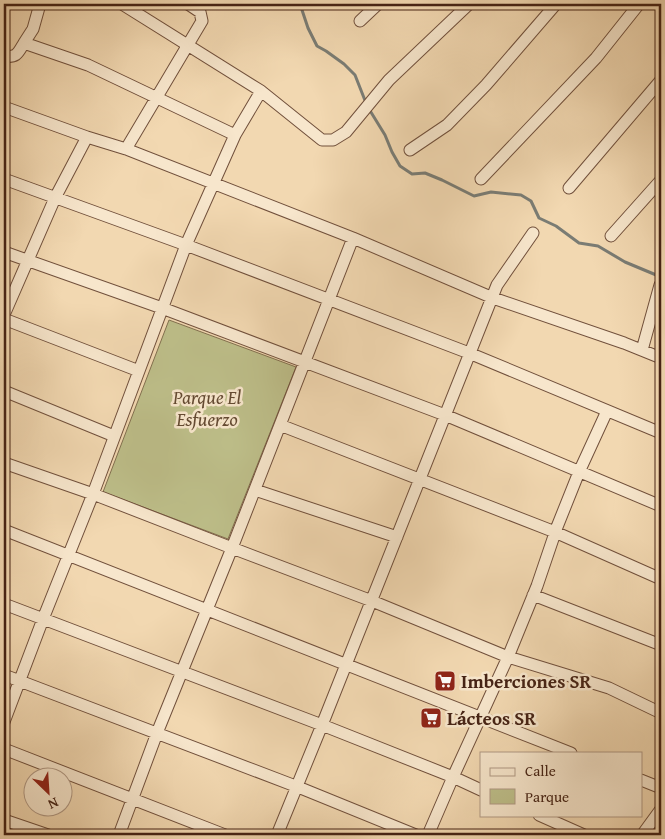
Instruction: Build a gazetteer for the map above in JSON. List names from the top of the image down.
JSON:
{
  "parks": ["Parque El Esfuerzo"],
  "places": {
    "supermarket": ["Imberciones SR", "Lácteos SR"]
  },
  "legend": ["Calle", "Parque"],
  "north": "bottom right"
}
